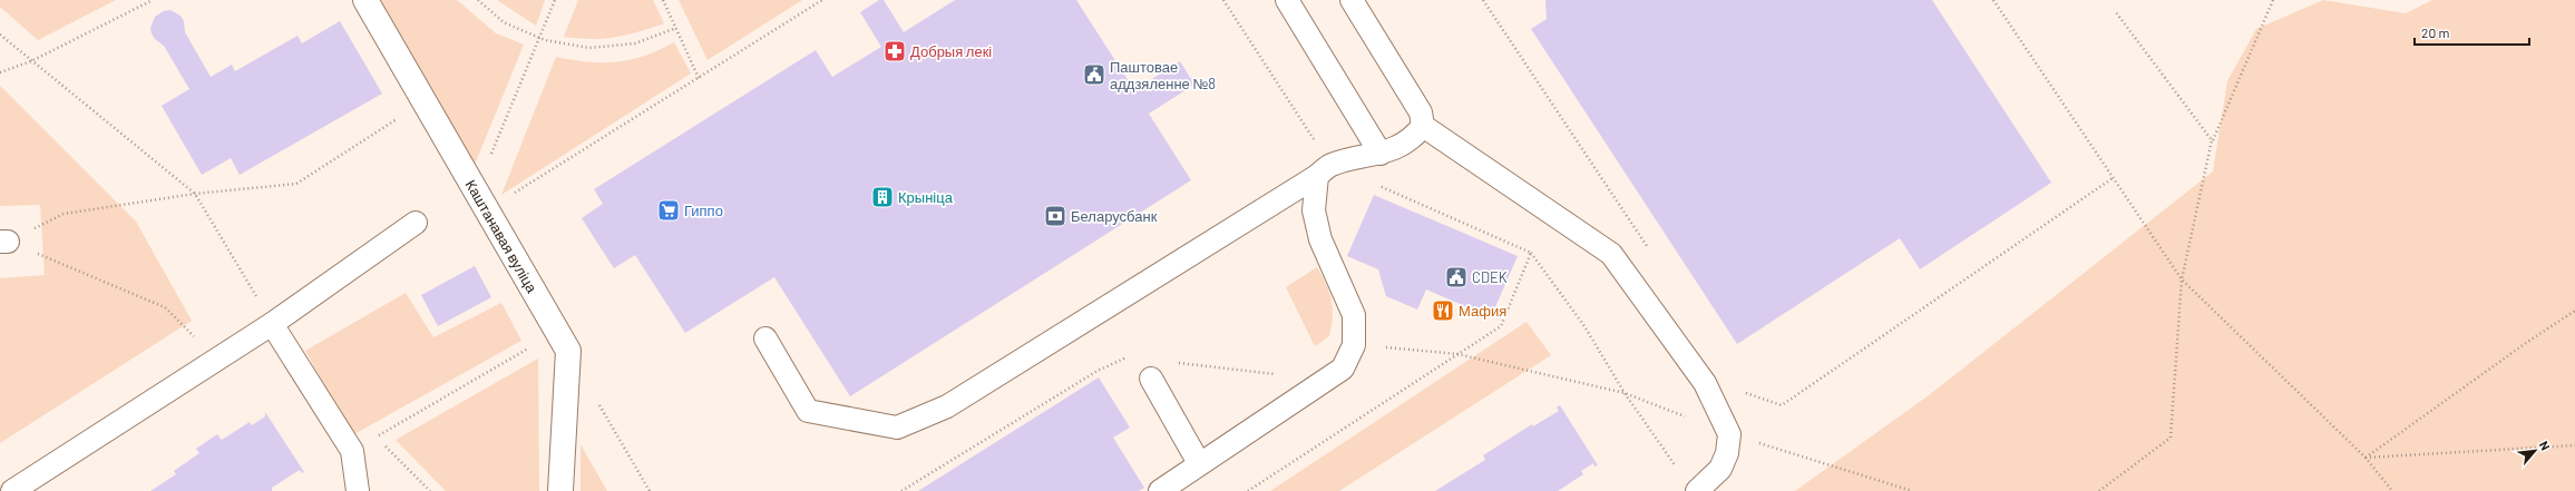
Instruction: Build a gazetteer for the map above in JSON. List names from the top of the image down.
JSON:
{
  "streets": {
    "street": ["Каштанавая вуліца"]
  },
  "places": {
    "pharmacy": ["Добрыя лекі"],
    "public building": ["Паштовае аддзяленне №8", "CDEK"],
    "building": ["Крыніца"],
    "supermarket": ["Гиппо"],
    "bank": ["Беларусбанк"],
    "restaurant": ["Мафия"]
  },
  "scale_bar": "20 m",
  "north": "top right"
}
